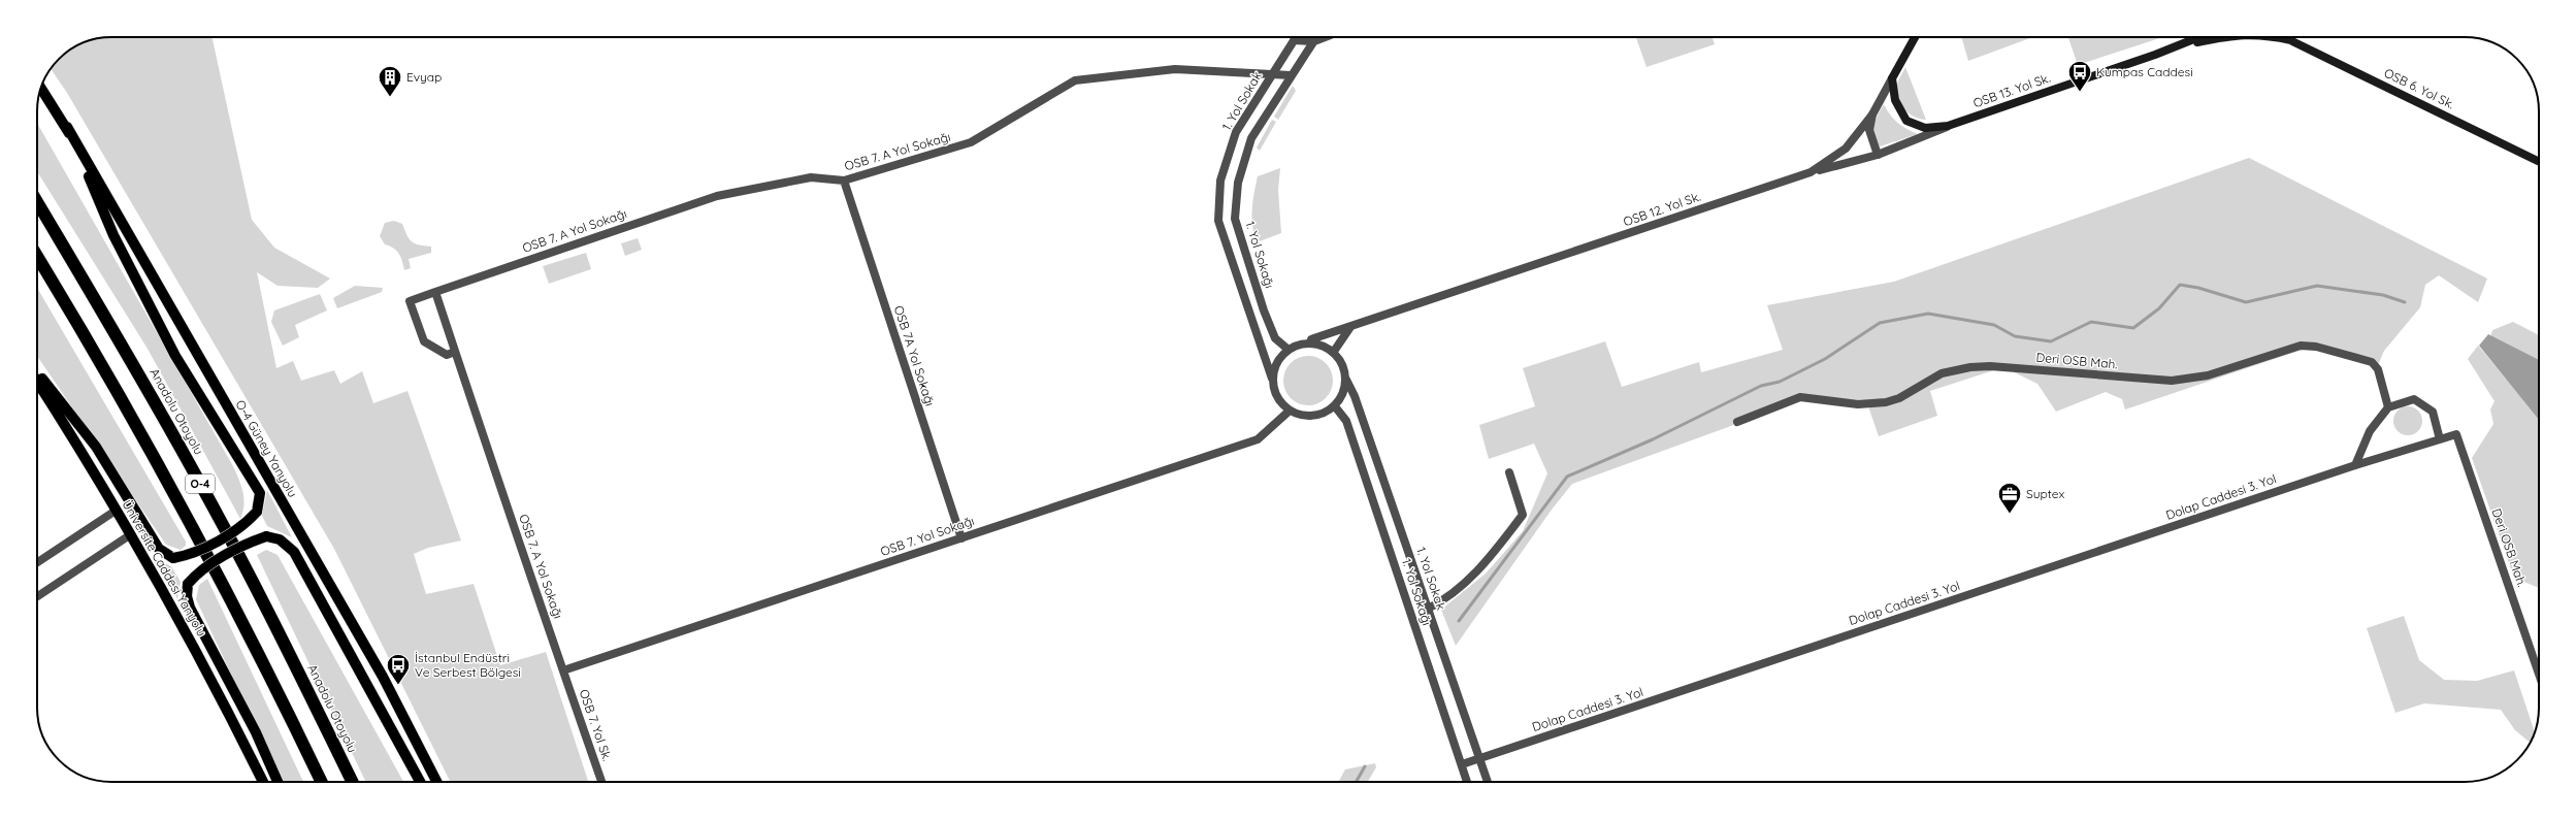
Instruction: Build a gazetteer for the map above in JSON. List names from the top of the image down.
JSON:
{
  "streets": {
    "highway": ["Anadolu Otoyolu", "O-4"],
    "main road": [
      "OSB 6. Yol Sk.",
      "OSB 13. Yol Sk.",
      "OSB 12. Yol Sk.",
      "O-4 Güney Yanyolu",
      "Üniversite Caddesi Yanyolu"
    ],
    "street": [
      "1. Yol Sokak",
      "OSB 7. A Yol Sokağı",
      "1. Yol Sokağı",
      "OSB 7A Yol Sokağı",
      "Deri OSB Mah.",
      "Dolap Caddesi 3. Yol",
      "OSB 7. Yol Sokağı",
      "OSB 7. Yol Sk."
    ]
  },
  "crossings": [
    ["OSB 13. Yol Sk.", "OSB 12. Yol Sk."],
    ["1. Yol Sokak", "OSB 7. A Yol Sokağı"],
    ["1. Yol Sokak", "OSB 12. Yol Sk."],
    ["1. Yol Sokak", "1. Yol Sokağı"],
    ["1. Yol Sokak", "Dolap Caddesi 3. Yol"],
    ["1. Yol Sokak", "OSB 7. Yol Sokağı"],
    ["OSB 7. A Yol Sokağı", "1. Yol Sokağı"],
    ["OSB 7. A Yol Sokağı", "OSB 7A Yol Sokağı"],
    ["OSB 7. A Yol Sokağı", "OSB 7. Yol Sokağı"],
    ["OSB 7. A Yol Sokağı", "OSB 7. Yol Sk."],
    ["OSB 12. Yol Sk.", "1. Yol Sokağı"],
    ["OSB 12. Yol Sk.", "OSB 7. Yol Sokağı"],
    ["1. Yol Sokağı", "Dolap Caddesi 3. Yol"],
    ["1. Yol Sokağı", "OSB 7. Yol Sokağı"],
    ["OSB 7A Yol Sokağı", "OSB 7. Yol Sokağı"],
    ["Deri OSB Mah.", "Dolap Caddesi 3. Yol"],
    ["OSB 7. Yol Sokağı", "OSB 7. Yol Sk."]
  ],
  "places": {
    "bus stop": ["Kumpas Caddesi", "İstanbul Endüstri Ve Serbest Bölgesi"],
    "building": ["Evyap"],
    "office": ["Suptex"]
  }
}
